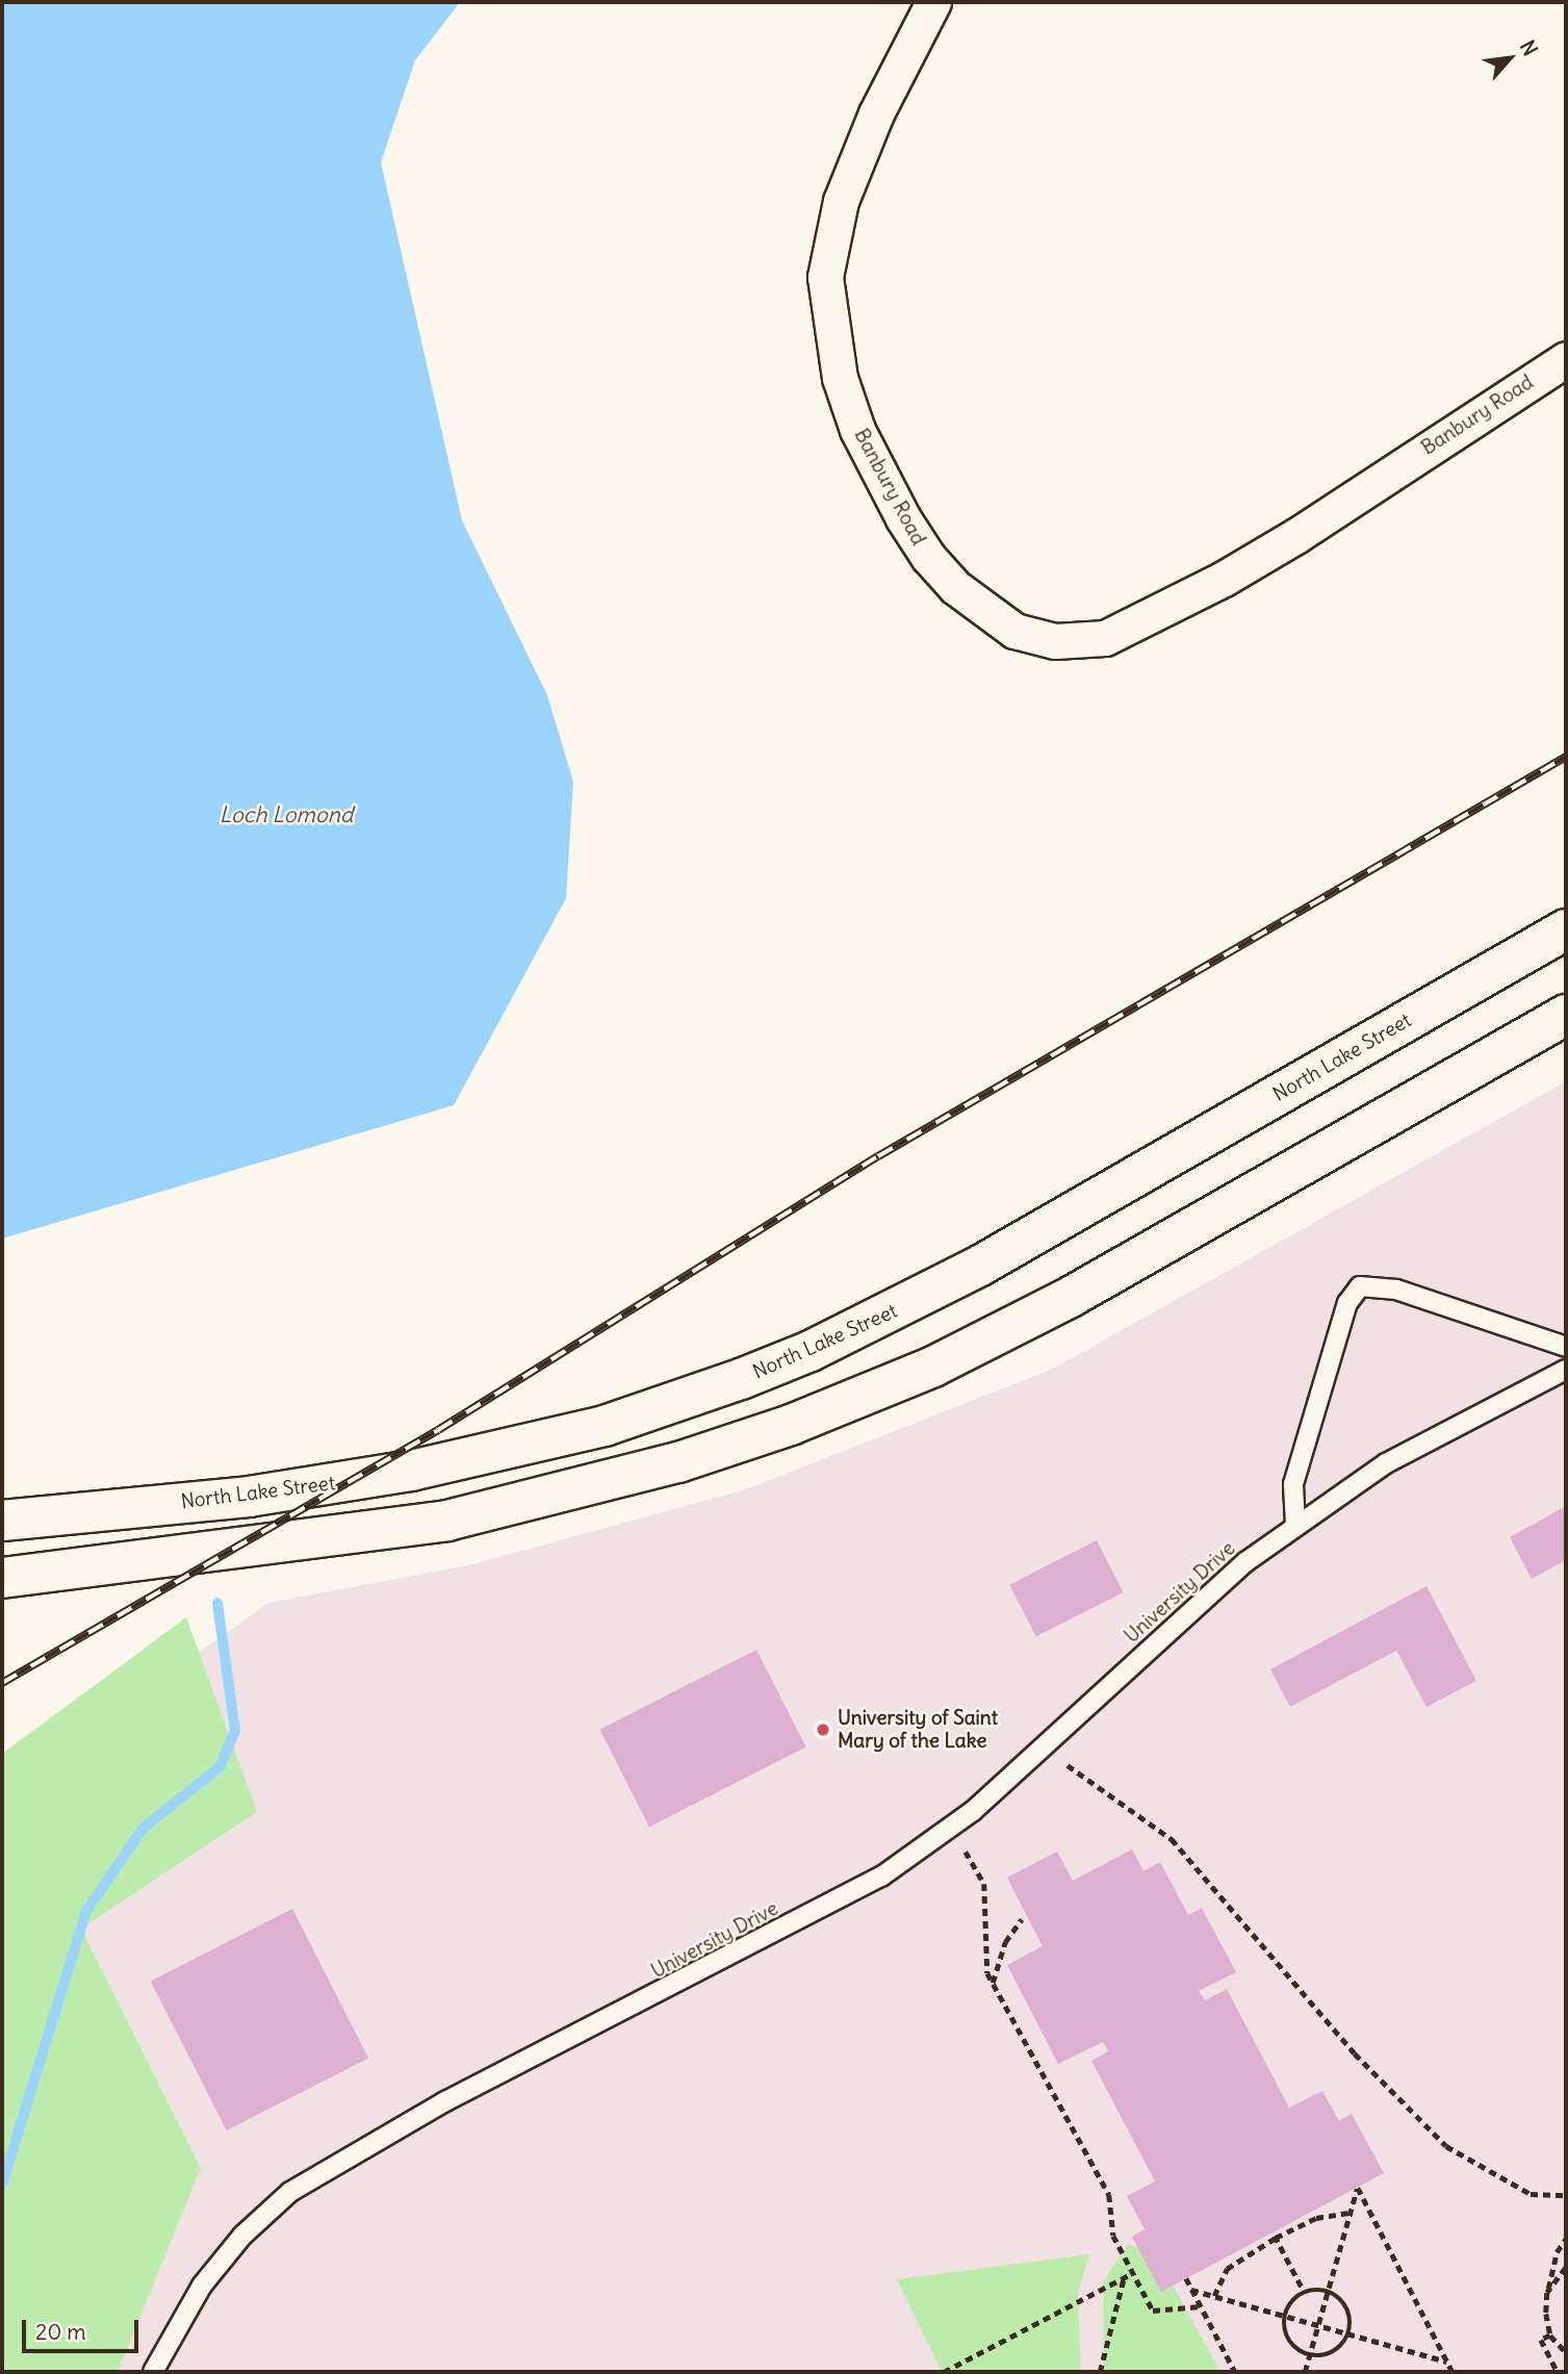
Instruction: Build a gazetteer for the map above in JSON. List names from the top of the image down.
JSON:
{
  "streets": {
    "main road": ["North Lake Street"],
    "street": ["Banbury Road"],
    "lane": ["University Drive"]
  },
  "water": ["Loch Lomond"],
  "places": ["University of Saint Mary of the Lake"],
  "scale_bar": "20 m",
  "north": "top right"
}
